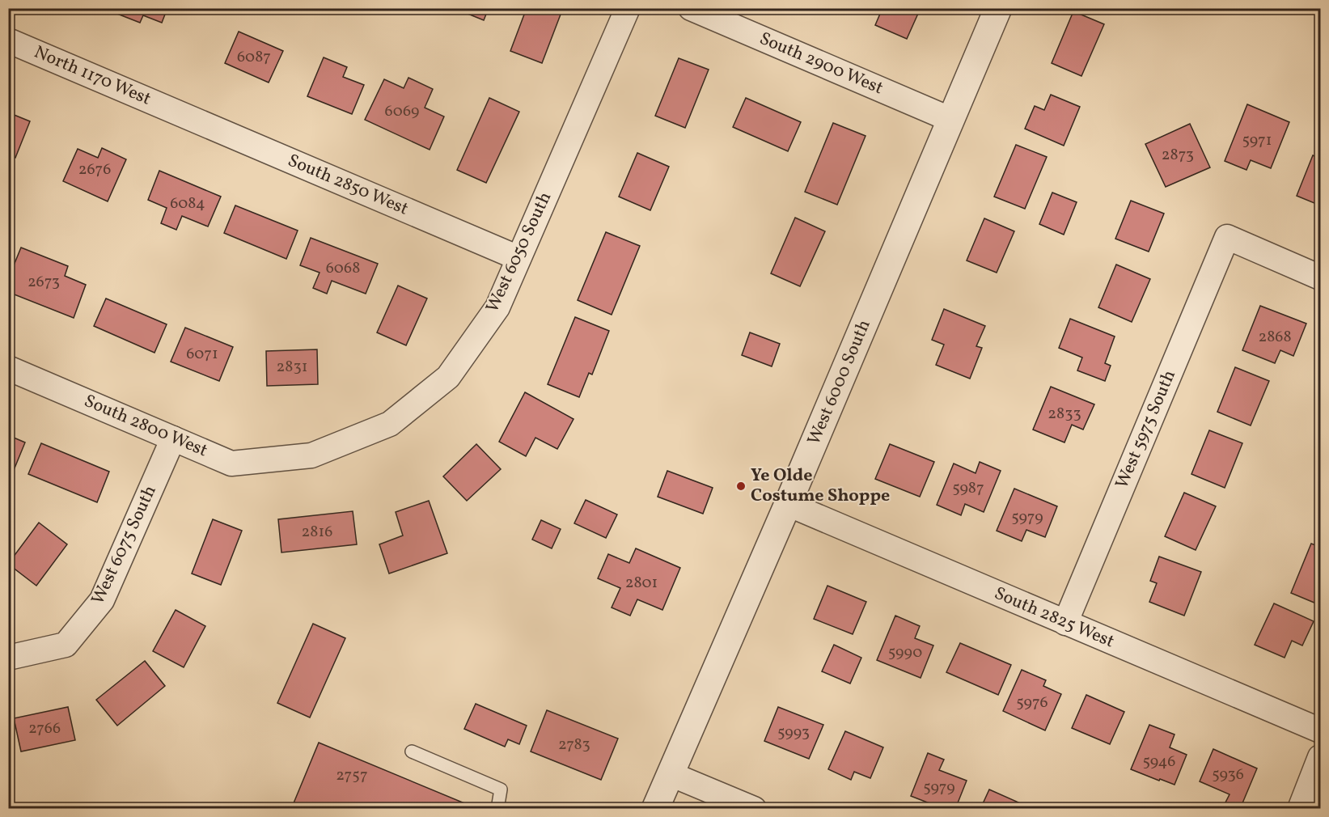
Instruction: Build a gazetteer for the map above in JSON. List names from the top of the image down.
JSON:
{
  "streets": {
    "street": [
      "South 2900 West",
      "North 1170 West",
      "South 2850 West",
      "West 6050 South",
      "West 6000 South",
      "South 2800 West",
      "West 5975 South",
      "West 6075 South",
      "South 2825 West"
    ]
  },
  "crossings": [
    ["South 2900 West", "West 6000 South"],
    ["North 1170 West", "South 2850 West"],
    ["South 2850 West", "West 6050 South"],
    ["West 6050 South", "South 2800 West"],
    ["West 6000 South", "South 2825 West"],
    ["South 2800 West", "West 6075 South"],
    ["West 5975 South", "South 2825 West"]
  ],
  "places": ["Ye Olde Costume Shoppe"],
  "house_numbers": [
    "6087",
    "6069",
    "5971",
    "2873",
    "2676",
    "6084",
    "6068",
    "2673",
    "2868",
    "6071",
    "2831",
    "2833",
    "5987",
    "5979",
    "2816",
    "2801",
    "5990",
    "5976",
    "2766",
    "5993",
    "2783",
    "5946",
    "5936",
    "2757",
    "5979"
  ]
}
